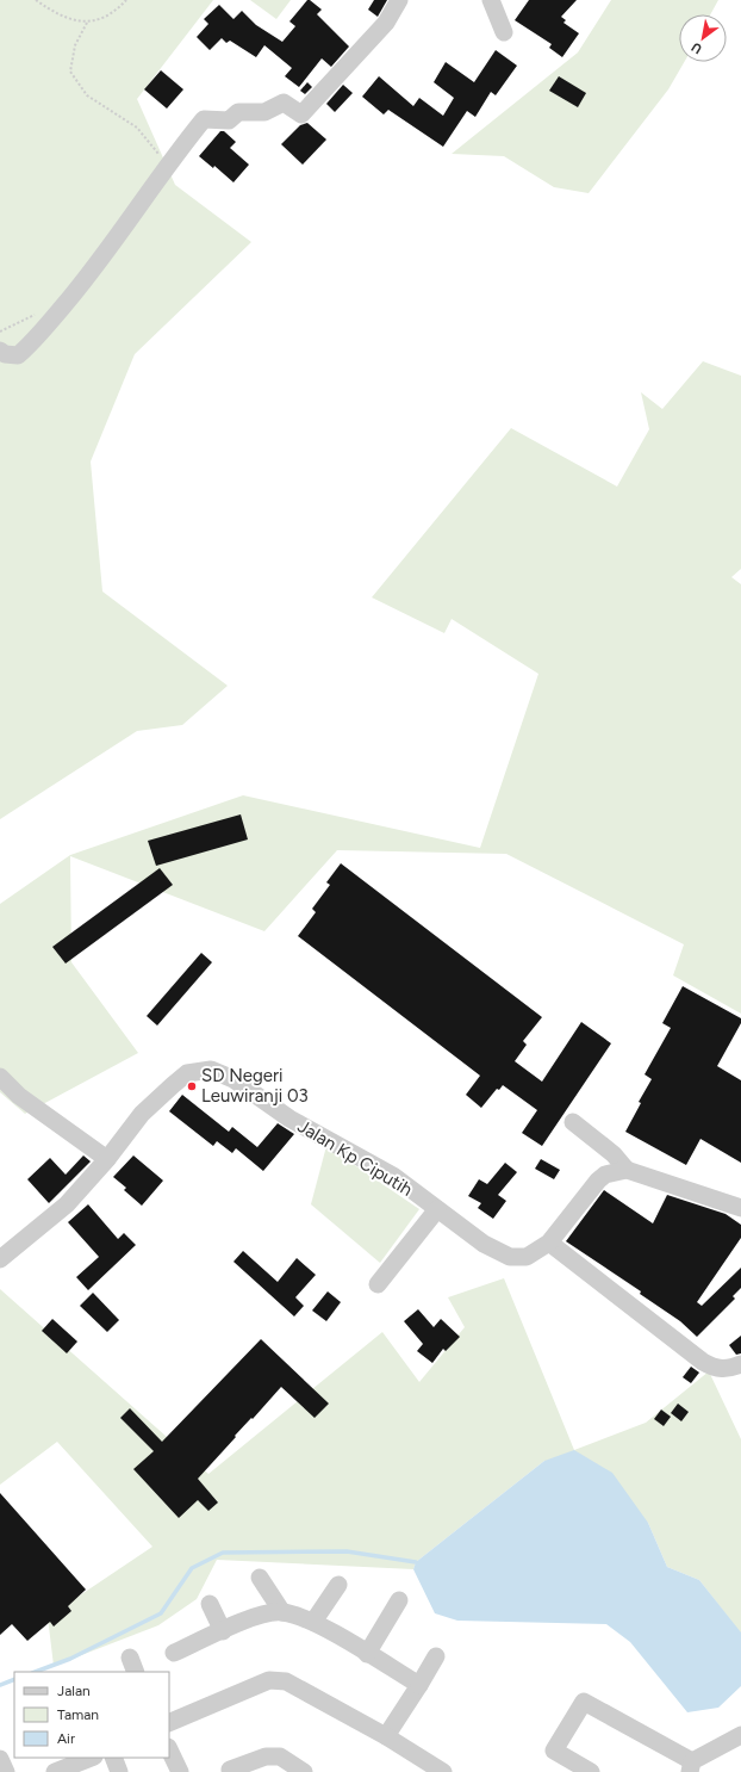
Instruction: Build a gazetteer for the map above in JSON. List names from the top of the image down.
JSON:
{
  "streets": {
    "street": ["Jalan Kp Ciputih"]
  },
  "places": ["SD Negeri Leuwiranji 03"],
  "legend": ["Jalan", "Taman", "Air"],
  "north": "bottom left"
}
